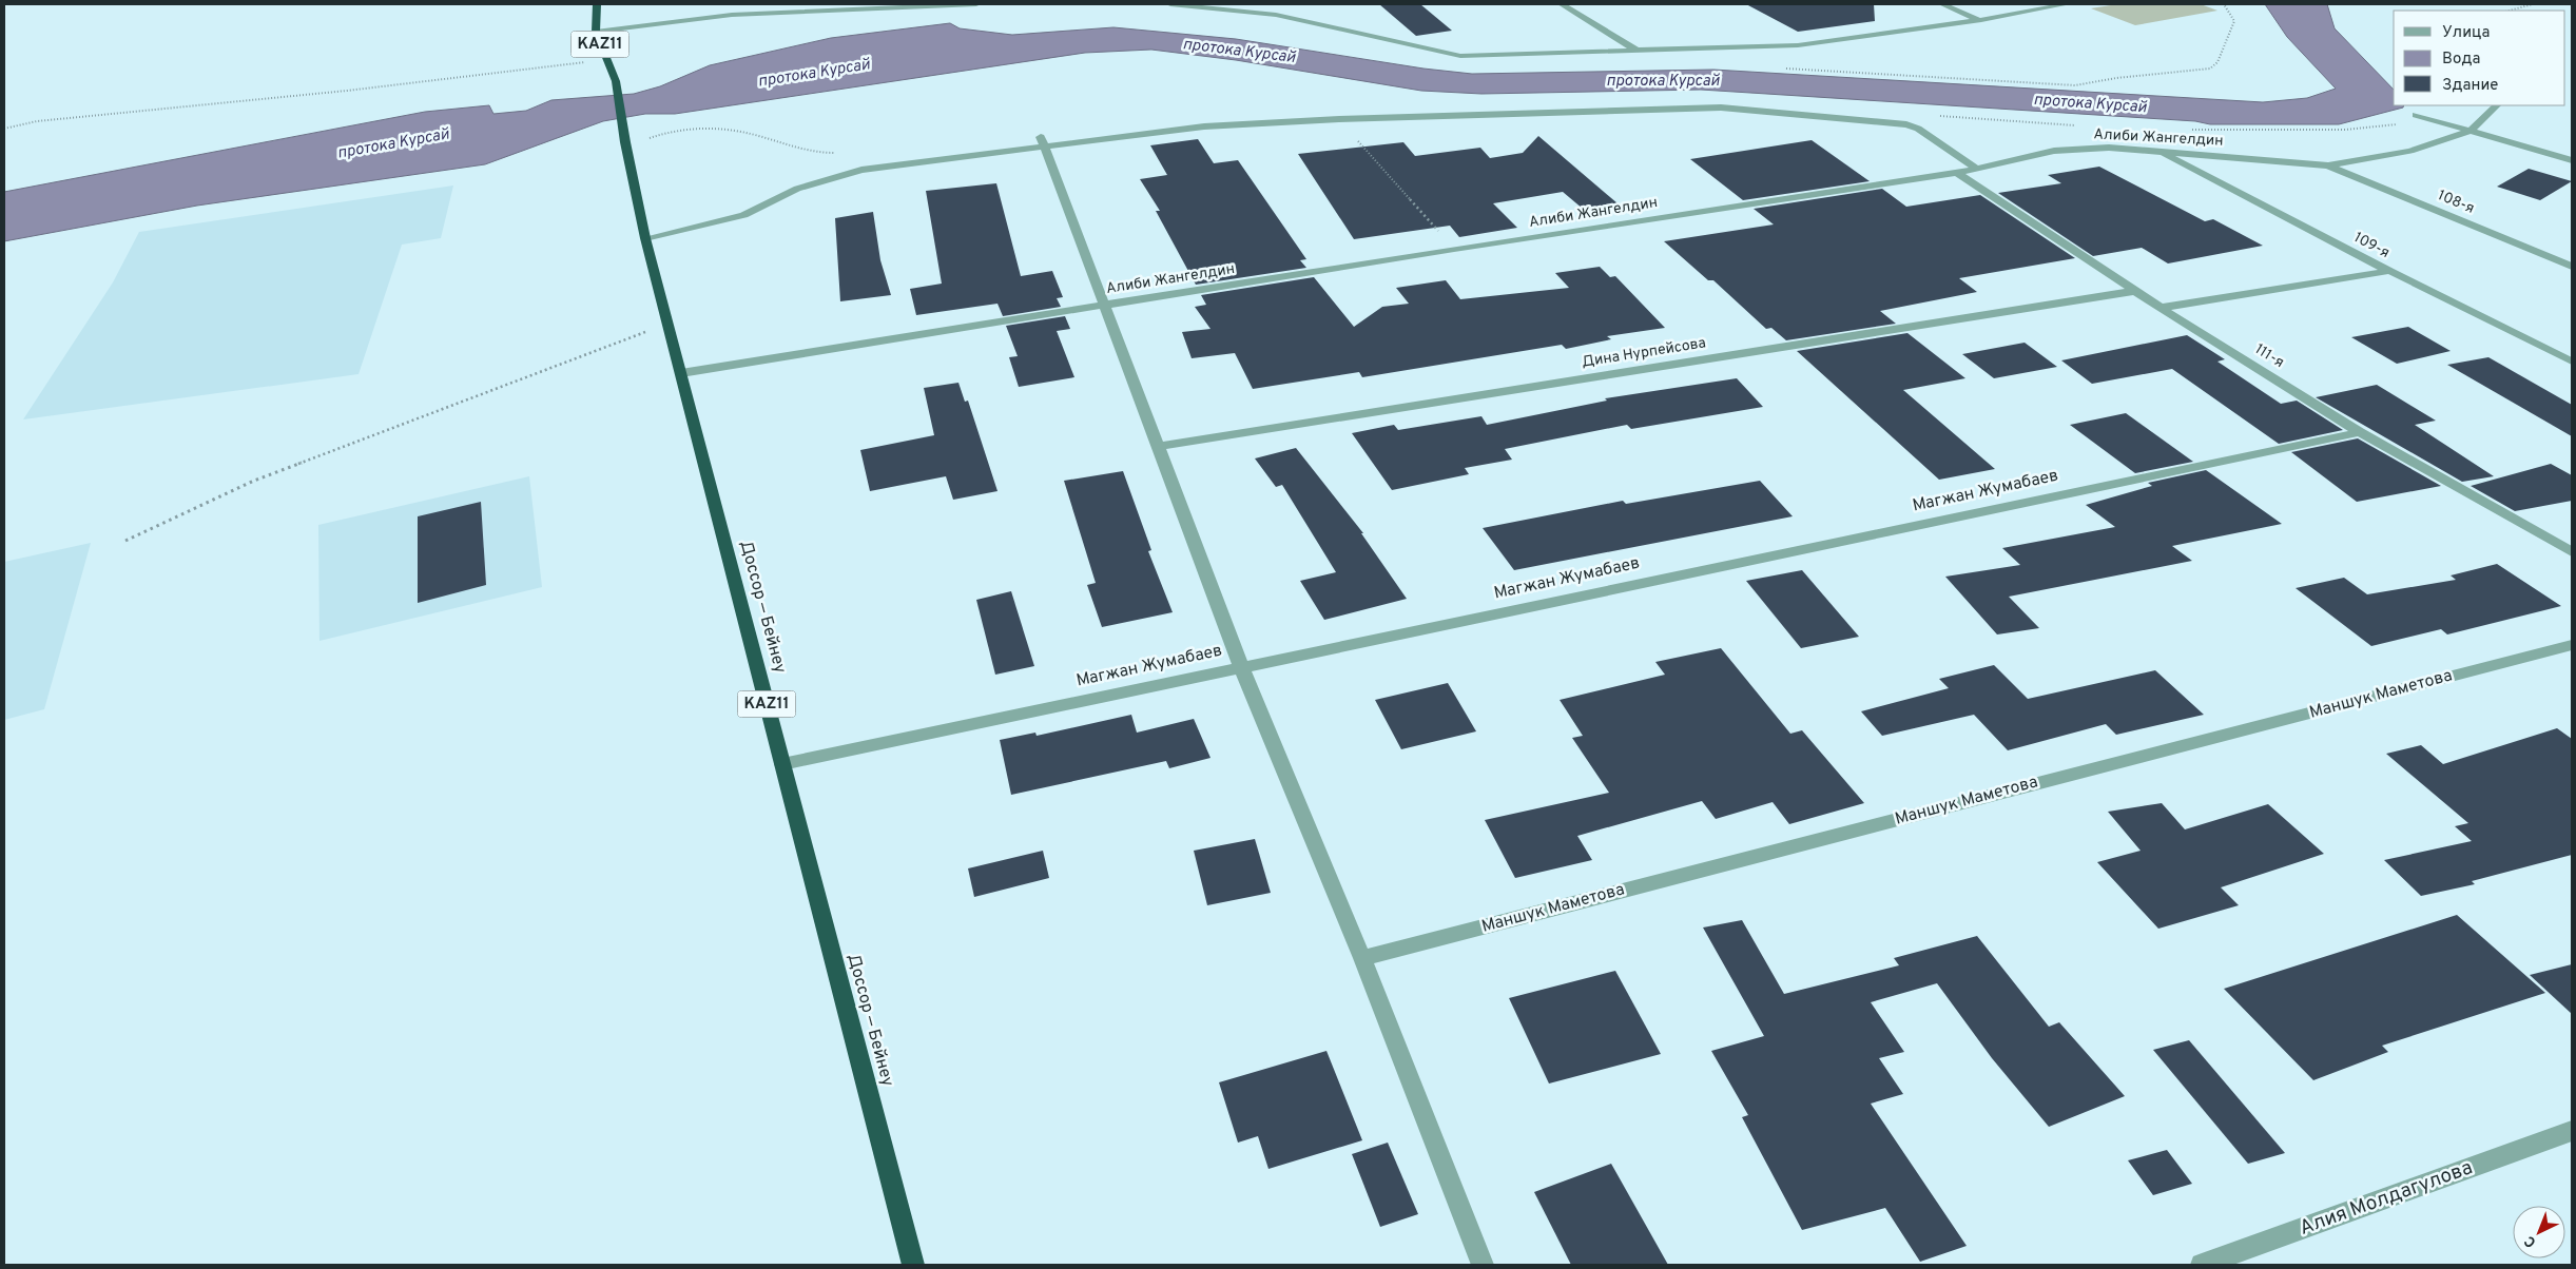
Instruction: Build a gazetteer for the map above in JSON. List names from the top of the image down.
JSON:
{
  "streets": {
    "highway": ["KAZ11", "Доссор — Бейнеу"],
    "street": [
      "Алиби Жангелдин",
      "108-я",
      "109-я",
      "Дина Нурпейсова",
      "111-я",
      "Магжан Жумабаев",
      "Маншук Маметова",
      "Алия Молдагулова"
    ]
  },
  "crossings": [
    ["KAZ11", "Доссор — Бейнеу"],
    ["Алиби Жангелдин", "108-я"],
    ["Алиби Жангелдин", "109-я"],
    ["Алиби Жангелдин", "111-я"],
    ["Алиби Жангелдин", "Доссор — Бейнеу"],
    ["Дина Нурпейсова", "111-я"],
    ["111-я", "Магжан Жумабаев"],
    ["Магжан Жумабаев", "Доссор — Бейнеу"]
  ],
  "water": ["протока Курсай"],
  "legend": ["Улица", "Вода", "Здание"],
  "north": "bottom left"
}
